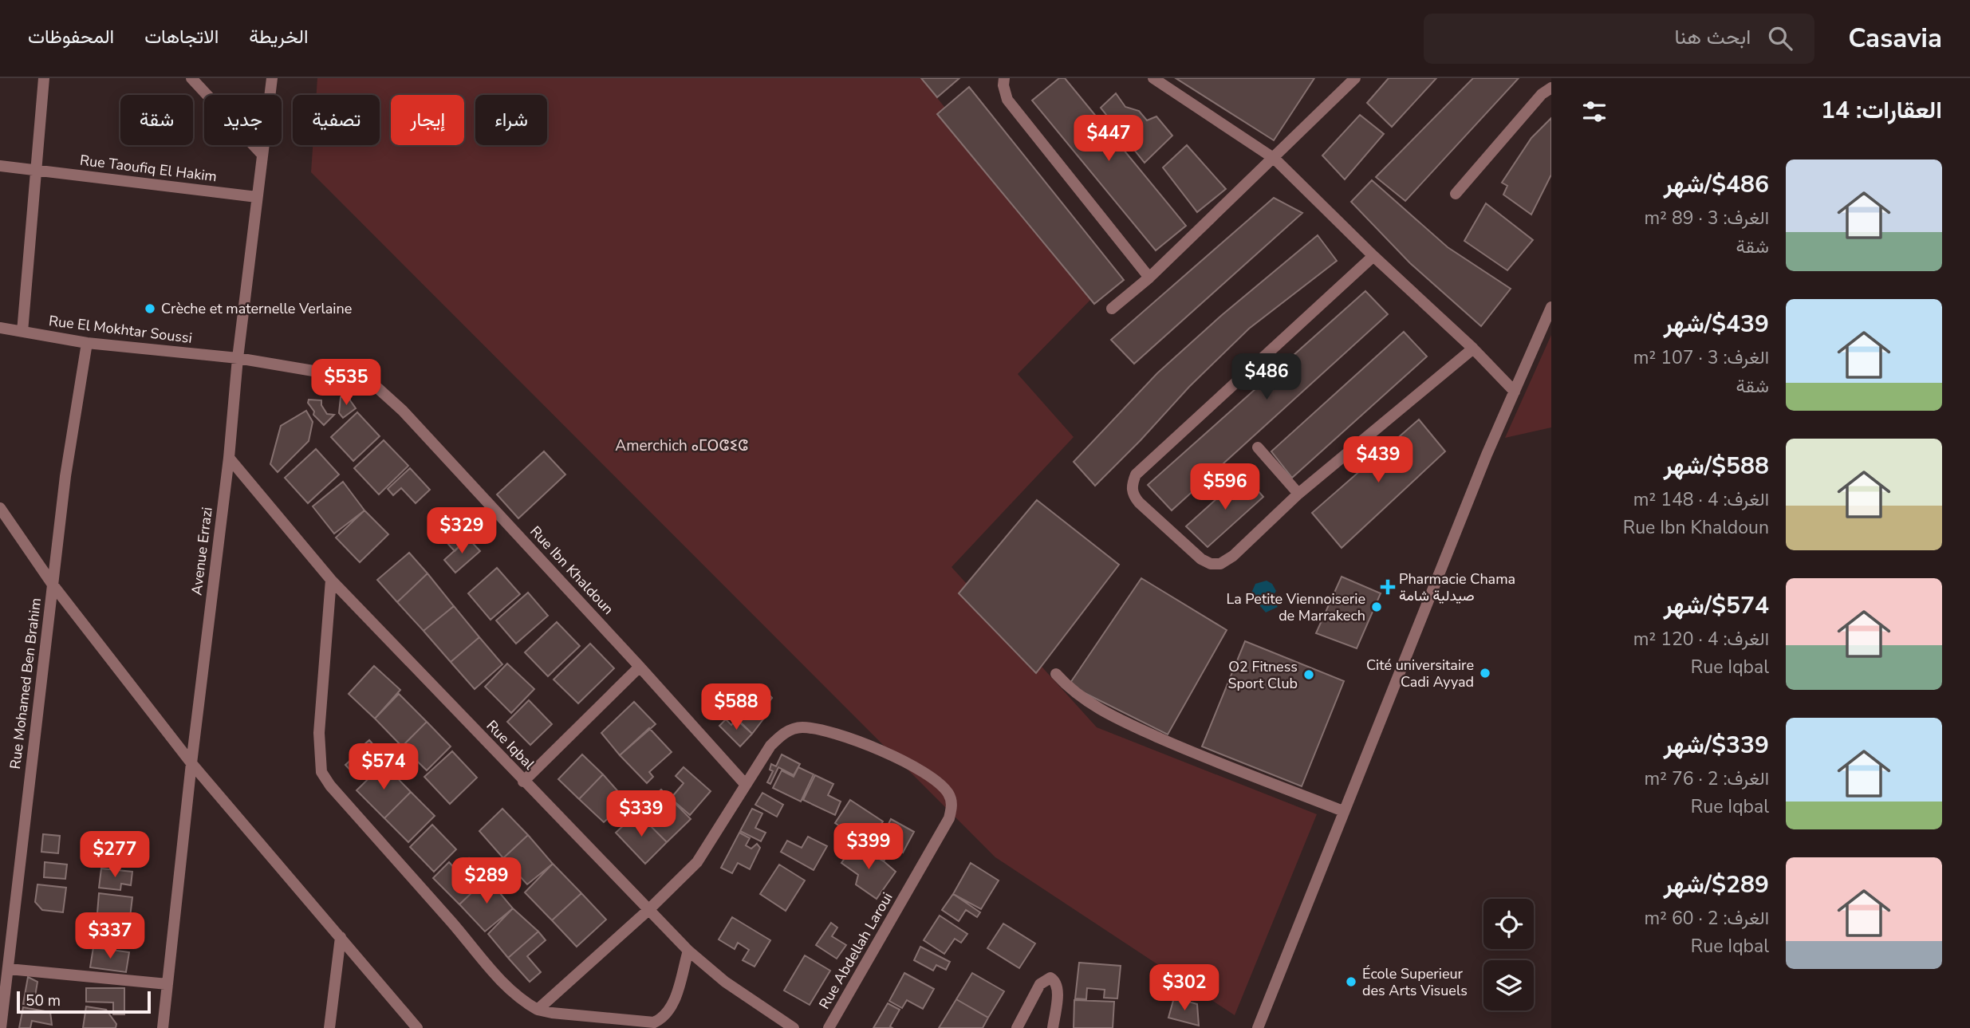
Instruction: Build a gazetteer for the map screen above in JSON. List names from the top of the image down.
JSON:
{
  "streets": {
    "street": [
      "Rue Taoufiq El Hakim",
      "Rue El Mokhtar Soussi",
      "Avenue Errazi",
      "Rue Ibn Khaldoun",
      "Rue Mohamed Ben Brahim",
      "Rue Iqbal",
      "Rue Abdellah Laroui"
    ]
  },
  "crossings": [
    ["Rue Taoufiq El Hakim", "Avenue Errazi"],
    ["Rue El Mokhtar Soussi", "Avenue Errazi"],
    ["Rue El Mokhtar Soussi", "Rue Ibn Khaldoun"],
    ["Rue El Mokhtar Soussi", "Rue Mohamed Ben Brahim"],
    ["Avenue Errazi", "Rue Ibn Khaldoun"],
    ["Avenue Errazi", "Rue Iqbal"],
    ["Rue Ibn Khaldoun", "Rue Abdellah Laroui"]
  ],
  "districts": ["Amerchich ⴰⵎⵔⵛⵉⵛ"],
  "places": {
    "other": [
      "Crèche et maternelle Verlaine",
      "La Petite Viennoiserie de Marrakech",
      "Cité universitaire Cadi Ayyad",
      "O2 Fitness Sport Club",
      "École Superieur des Arts Visuels"
    ],
    "health": ["Pharmacie Chama صيدلية شامة"]
  },
  "scale_bar": "50 m",
  "page": {
    "header": "Casavia",
    "search": "ابحث هنا",
    "nav": ["الخريطة", "الاتجاهات", "المحفوظات"],
    "heading": "العقارات: 14",
    "chip": [
      "شراء",
      "إيجار",
      "تصفية",
      "جديد",
      "شقة"
    ],
    "price": [
      "$447",
      "$486",
      "$535",
      "$439",
      "$596",
      "$329",
      "$588",
      "$574",
      "$339",
      "$399",
      "$277",
      "$289",
      "$337",
      "$302"
    ],
    "list": [
      {
        "name": "$486/شهر",
        "note": "الغرف: 3 · 89 m² · شقة"
      },
      {
        "name": "$439/شهر",
        "note": "الغرف: 3 · 107 m² · شقة"
      },
      {
        "name": "$588/شهر",
        "note": "الغرف: 4 · 148 m² · Rue Ibn Khaldoun"
      },
      {
        "name": "$574/شهر",
        "note": "الغرف: 4 · 120 m² · Rue Iqbal"
      },
      {
        "name": "$339/شهر",
        "note": "الغرف: 2 · 76 m² · Rue Iqbal"
      },
      {
        "name": "$289/شهر",
        "note": "الغرف: 2 · 60 m² · Rue Iqbal"
      }
    ],
    "scale": "50 m"
  }
}
